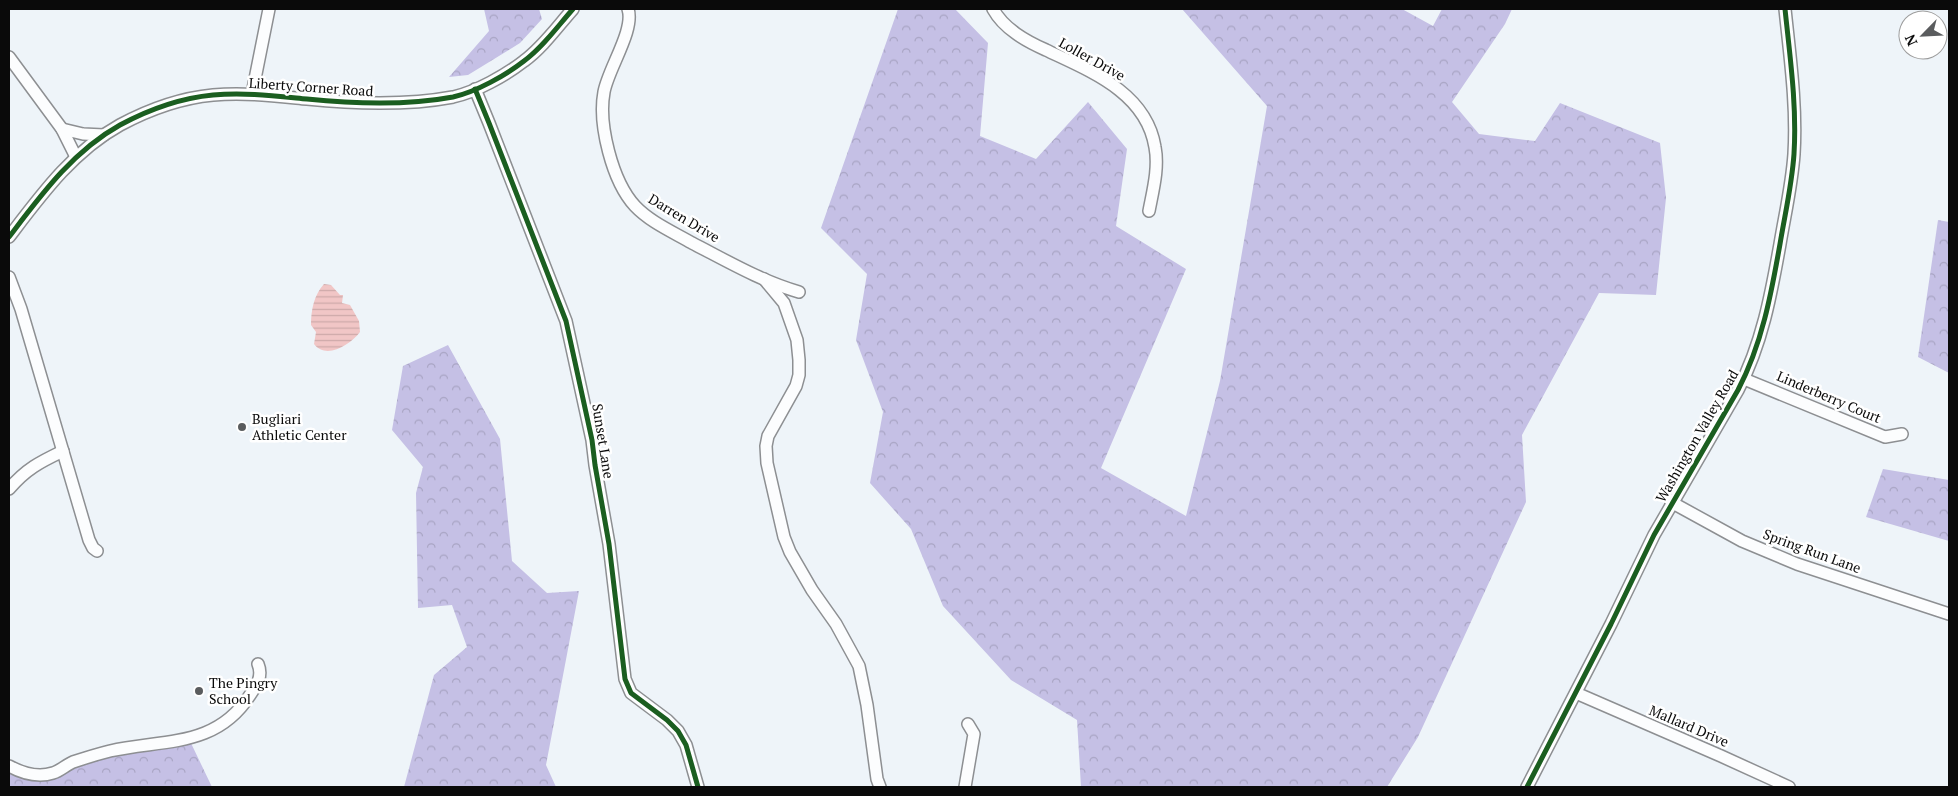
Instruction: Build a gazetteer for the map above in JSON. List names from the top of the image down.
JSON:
{
  "streets": {
    "street": [
      "Loller Drive",
      "Liberty Corner Road",
      "Darren Drive",
      "Linderberry Court",
      "Washington Valley Road",
      "Sunset Lane",
      "Spring Run Lane",
      "Mallard Drive"
    ]
  },
  "crossings": [
    ["Liberty Corner Road", "Sunset Lane"],
    ["Linderberry Court", "Washington Valley Road"],
    ["Washington Valley Road", "Spring Run Lane"],
    ["Washington Valley Road", "Mallard Drive"]
  ],
  "places": ["Bugliari Athletic Center", "The Pingry School"],
  "north": "bottom left"
}
